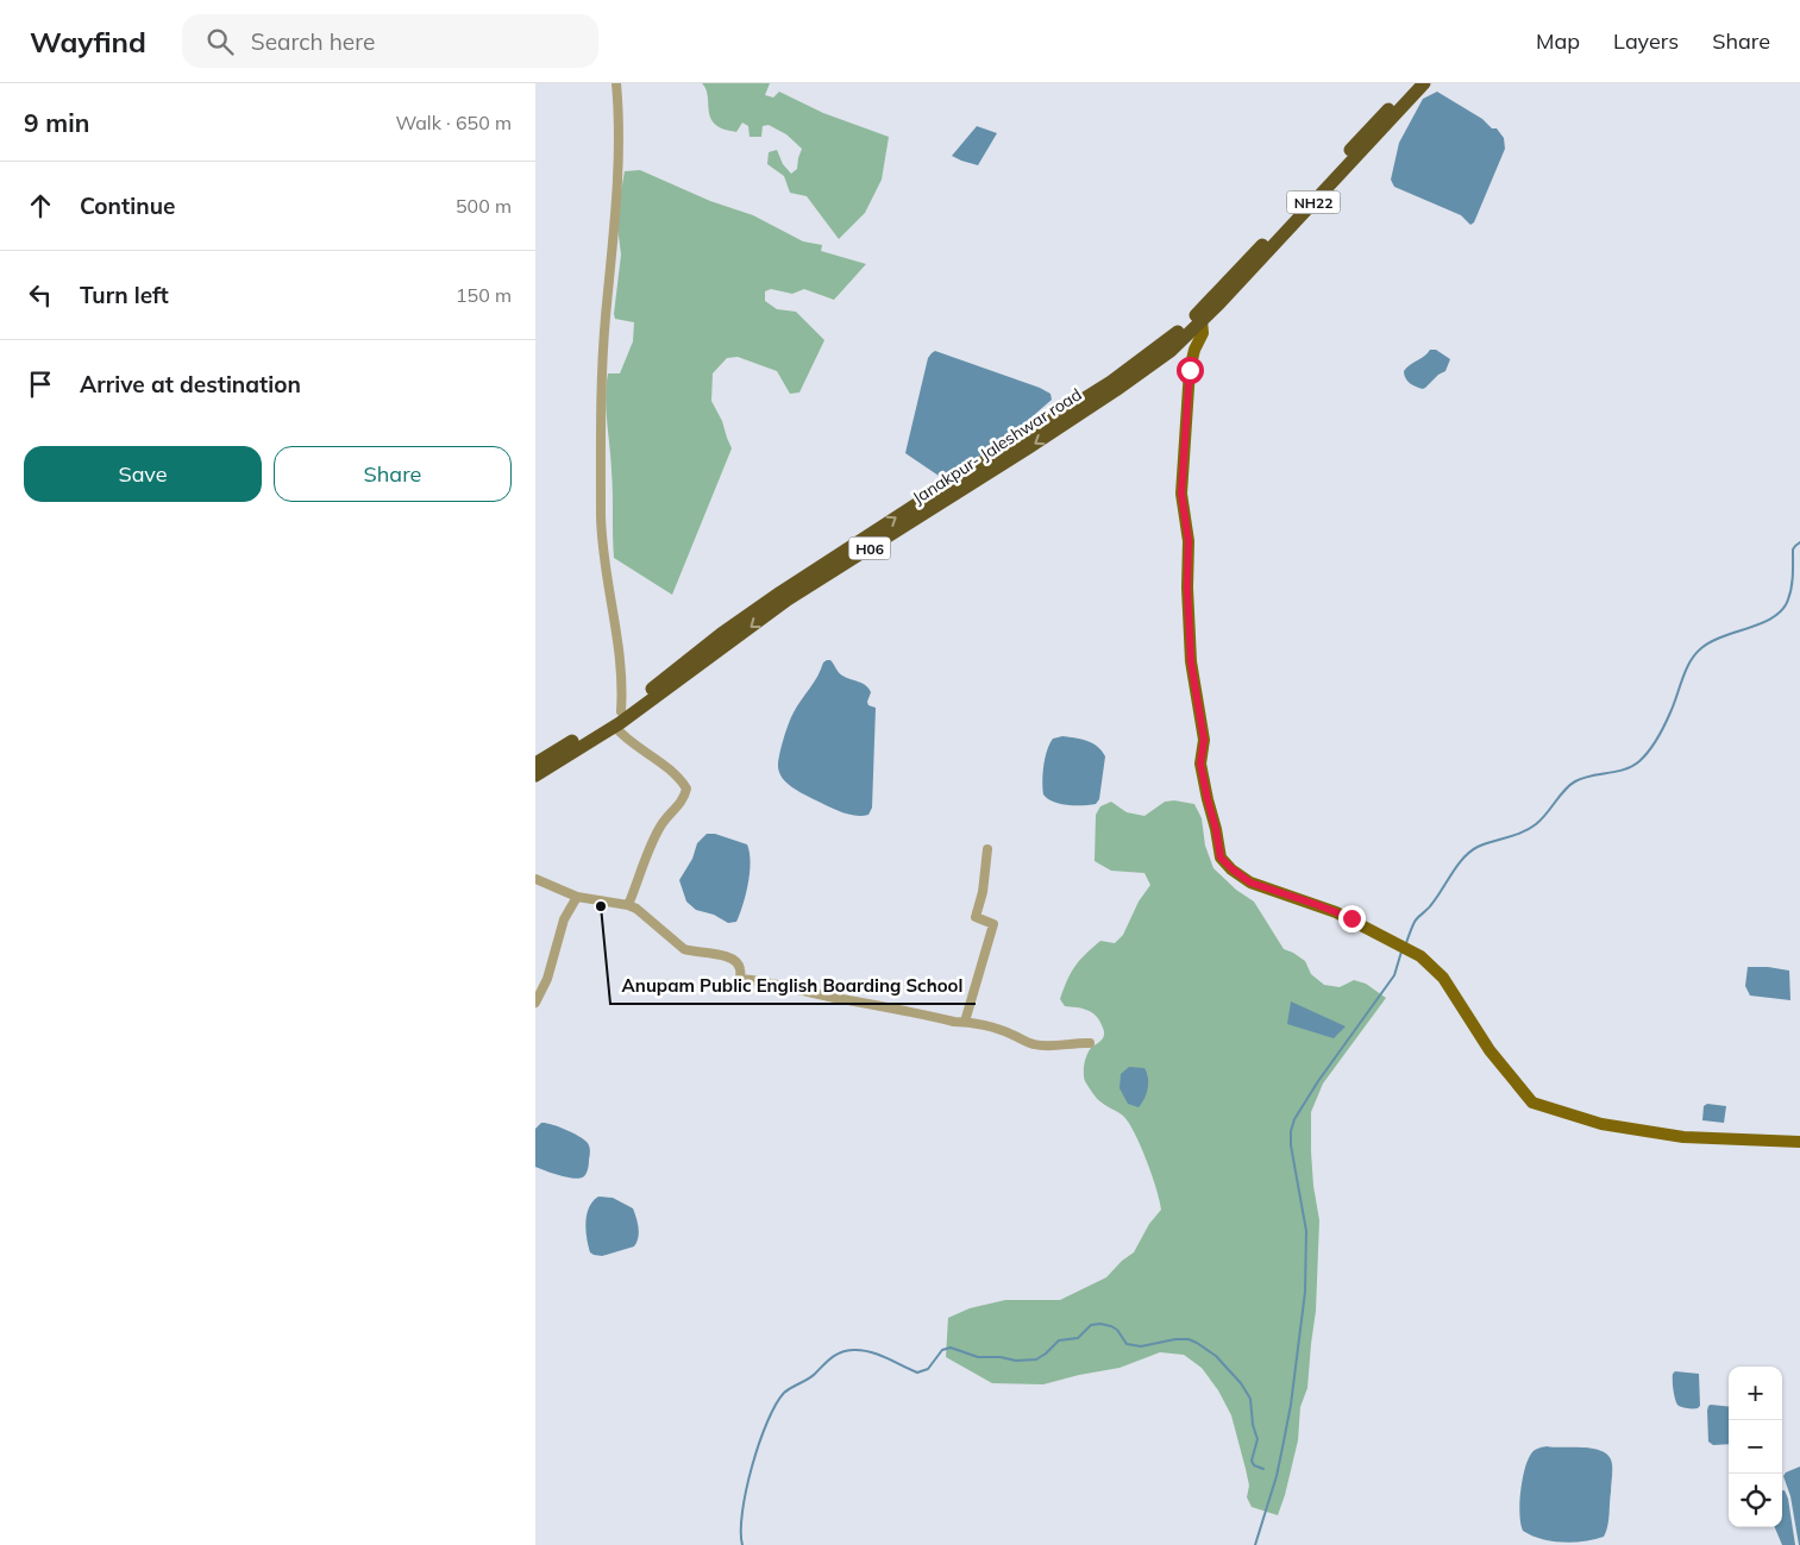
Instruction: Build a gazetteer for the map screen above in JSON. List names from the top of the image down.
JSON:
{
  "streets": {
    "highway": ["NH22", "Janakpur- Jaleshwar road", "H06"]
  },
  "places": ["Anupam Public English Boarding School"],
  "page": {
    "header": "Wayfind",
    "search": "Search here",
    "nav": ["Map", "Layers", "Share"],
    "heading": ["9 min", "Walk · 650 m"],
    "list": [
      ["Continue", "500 m"],
      ["Turn left", "150 m"],
      "Arrive at destination"
    ],
    "buttons": ["Save", "Share"],
    "map_buttons": ["+", "−"]
  }
}
